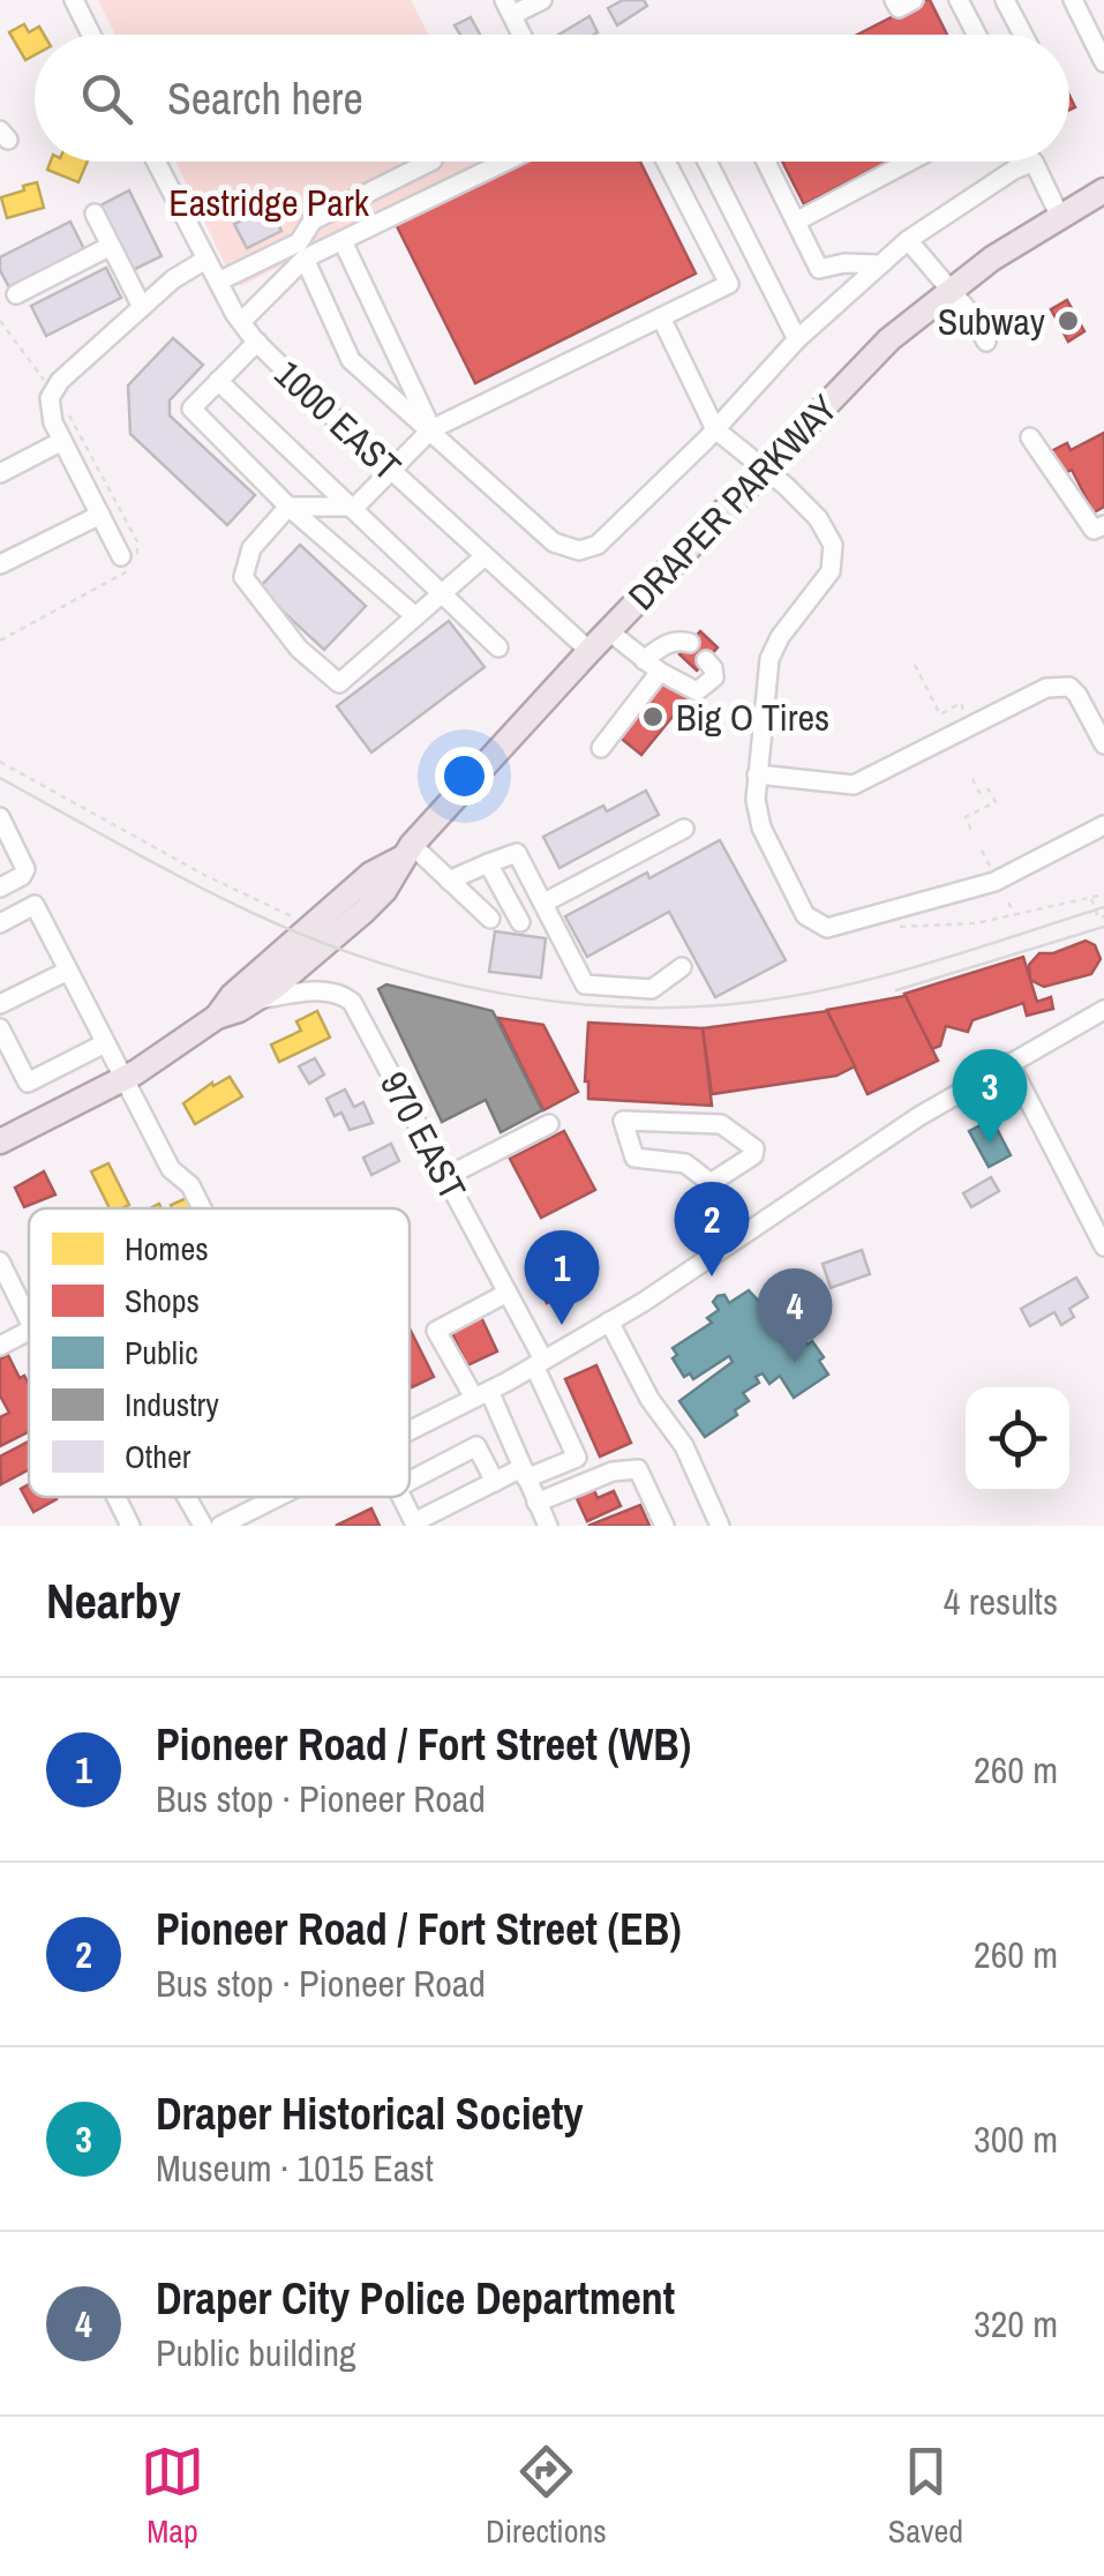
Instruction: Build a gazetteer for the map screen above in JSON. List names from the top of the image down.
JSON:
{
  "streets": {
    "main road": ["DRAPER PARKWAY"],
    "street": ["1000 EAST", "970 EAST"]
  },
  "crossings": [
    ["1000 EAST", "DRAPER PARKWAY"],
    ["DRAPER PARKWAY", "970 EAST"]
  ],
  "parks": ["Eastridge Park"],
  "places": ["Subway", "Big O Tires"],
  "legend": [
    "Homes",
    "Shops",
    "Public",
    "Industry",
    "Other"
  ],
  "page": {
    "search": "Search here",
    "pins": [
      "3",
      "2",
      "1",
      "4"
    ],
    "heading": ["Nearby", "4 results"],
    "list": [
      {
        "mark": "1",
        "name": "Pioneer Road / Fort Street (WB)",
        "note": "Bus stop · Pioneer Road",
        "value": "260 m"
      },
      {
        "mark": "2",
        "name": "Pioneer Road / Fort Street (EB)",
        "note": "Bus stop · Pioneer Road",
        "value": "260 m"
      },
      {
        "mark": "3",
        "name": "Draper Historical Society",
        "note": "Museum · 1015 East",
        "value": "300 m"
      },
      {
        "mark": "4",
        "name": "Draper City Police Department",
        "note": "Public building",
        "value": "320 m"
      }
    ],
    "nav": ["Map", "Directions", "Saved"]
  }
}
